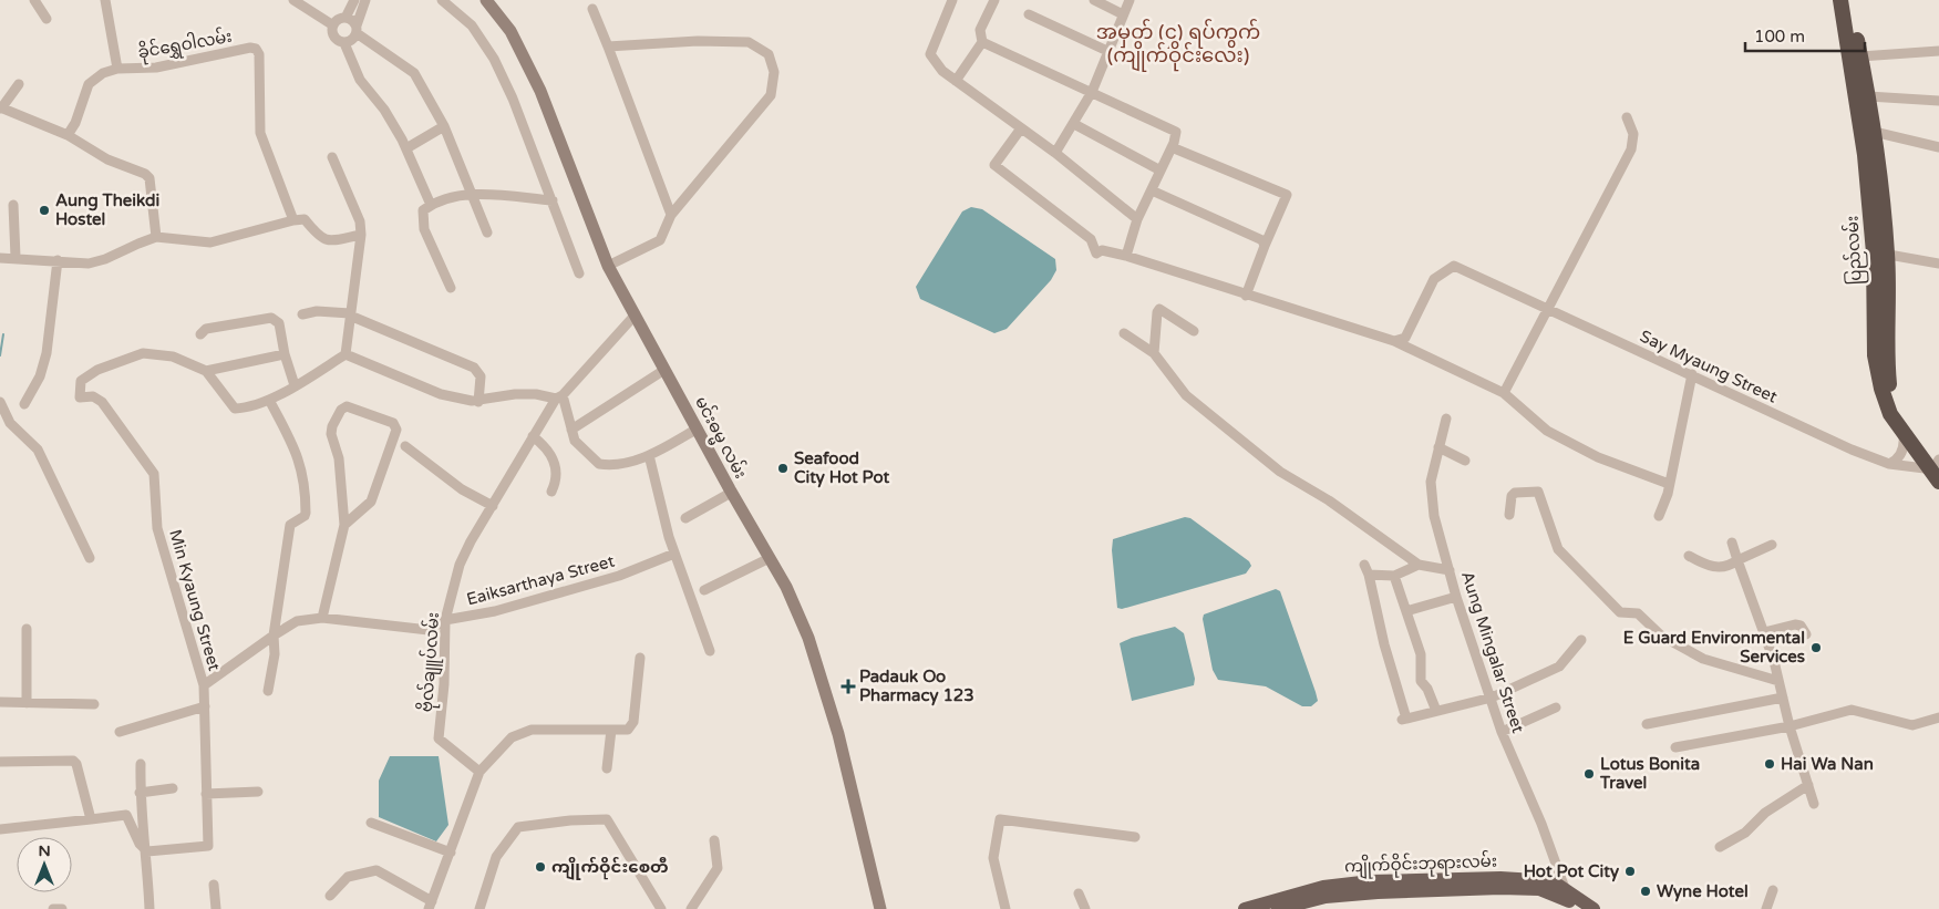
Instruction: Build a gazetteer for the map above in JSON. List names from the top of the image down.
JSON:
{
  "streets": {
    "highway": ["ပြည်လမ်း"],
    "main road": ["မင်းဓမ္မ လမ်း", "ကျိုက်ဝိုင်းဘုရားလမ်း"],
    "street": [
      "ခိုင်ရွှေဝါလမ်း",
      "Say Myaung Street",
      "Eaiksarthaya Street",
      "Min Kyaung Street",
      "Aung Mingalar Street",
      "ဗိုလ်ချူပ်လမ်း"
    ]
  },
  "crossings": [
    ["ပြည်လမ်း", "Say Myaung Street"],
    ["မင်းဓမ္မ လမ်း", "ဗိုလ်ချူပ်လမ်း"],
    ["Eaiksarthaya Street", "Min Kyaung Street"],
    ["Eaiksarthaya Street", "ဗိုလ်ချူပ်လမ်း"],
    ["Aung Mingalar Street", "ကျိုက်ဝိုင်းဘုရားလမ်း"]
  ],
  "districts": ["အမှတ် (၄) ရပ်ကွက် (ကျိုက်ဝိုင်းလေး)"],
  "places": {
    "other": [
      "Aung Theikdi Hostel",
      "Seafood City Hot Pot",
      "E Guard Environmental Services",
      "Hai Wa Nan",
      "Lotus Bonita Travel",
      "ကျိုက်ဝိုင်းစေတီ",
      "Hot Pot City",
      "Wyne Hotel"
    ],
    "health": ["Padauk Oo Pharmacy 123"]
  },
  "scale_bar": "100 m",
  "north": "top"
}
